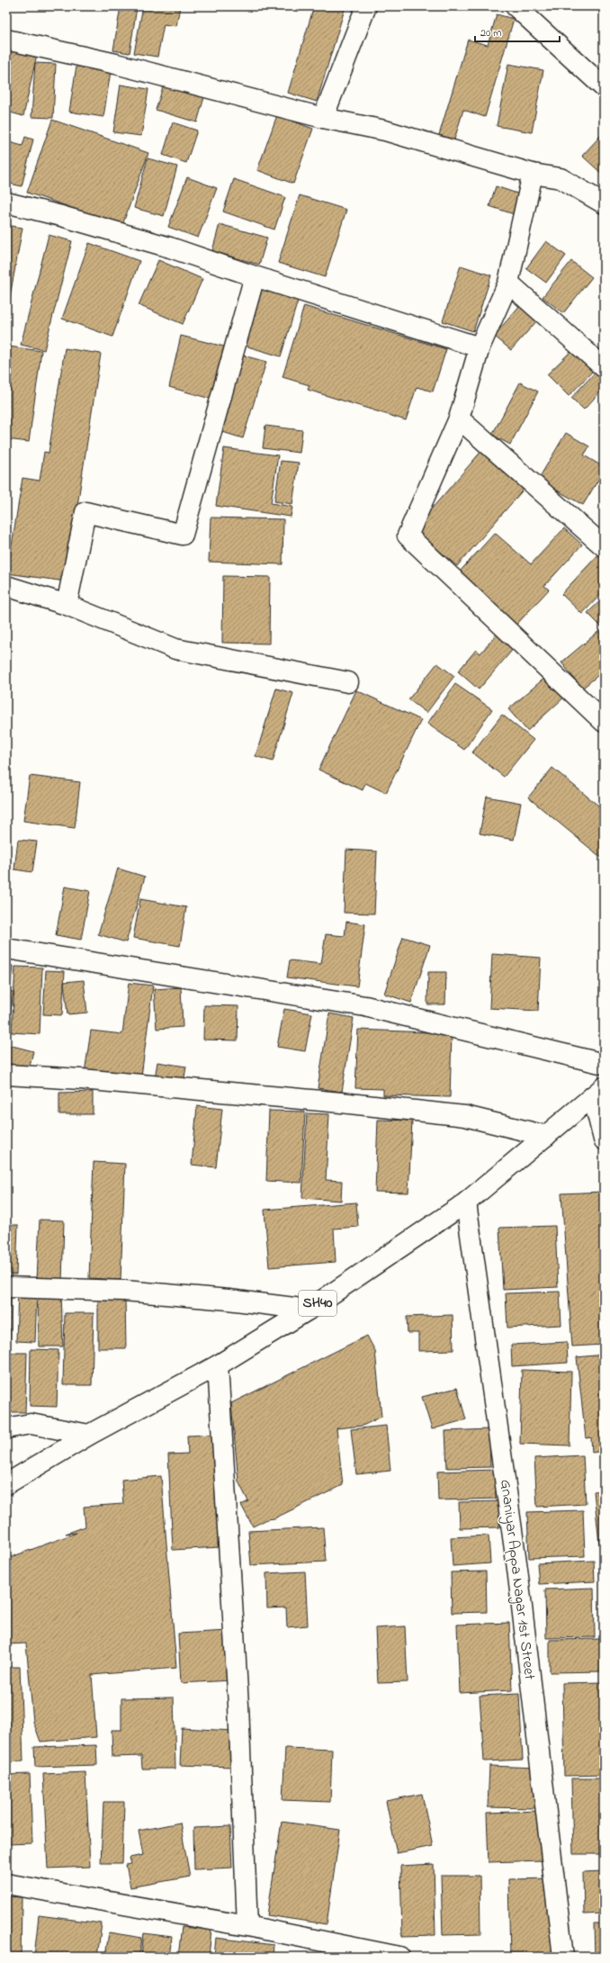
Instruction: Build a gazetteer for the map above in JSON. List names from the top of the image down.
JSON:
{
  "streets": {
    "street": ["SH40", "Gnaniyar Appa Nagar 1st Street"]
  },
  "crossings": [
    ["SH40", "Gnaniyar Appa Nagar 1st Street"]
  ],
  "scale_bar": "20 m"
}
